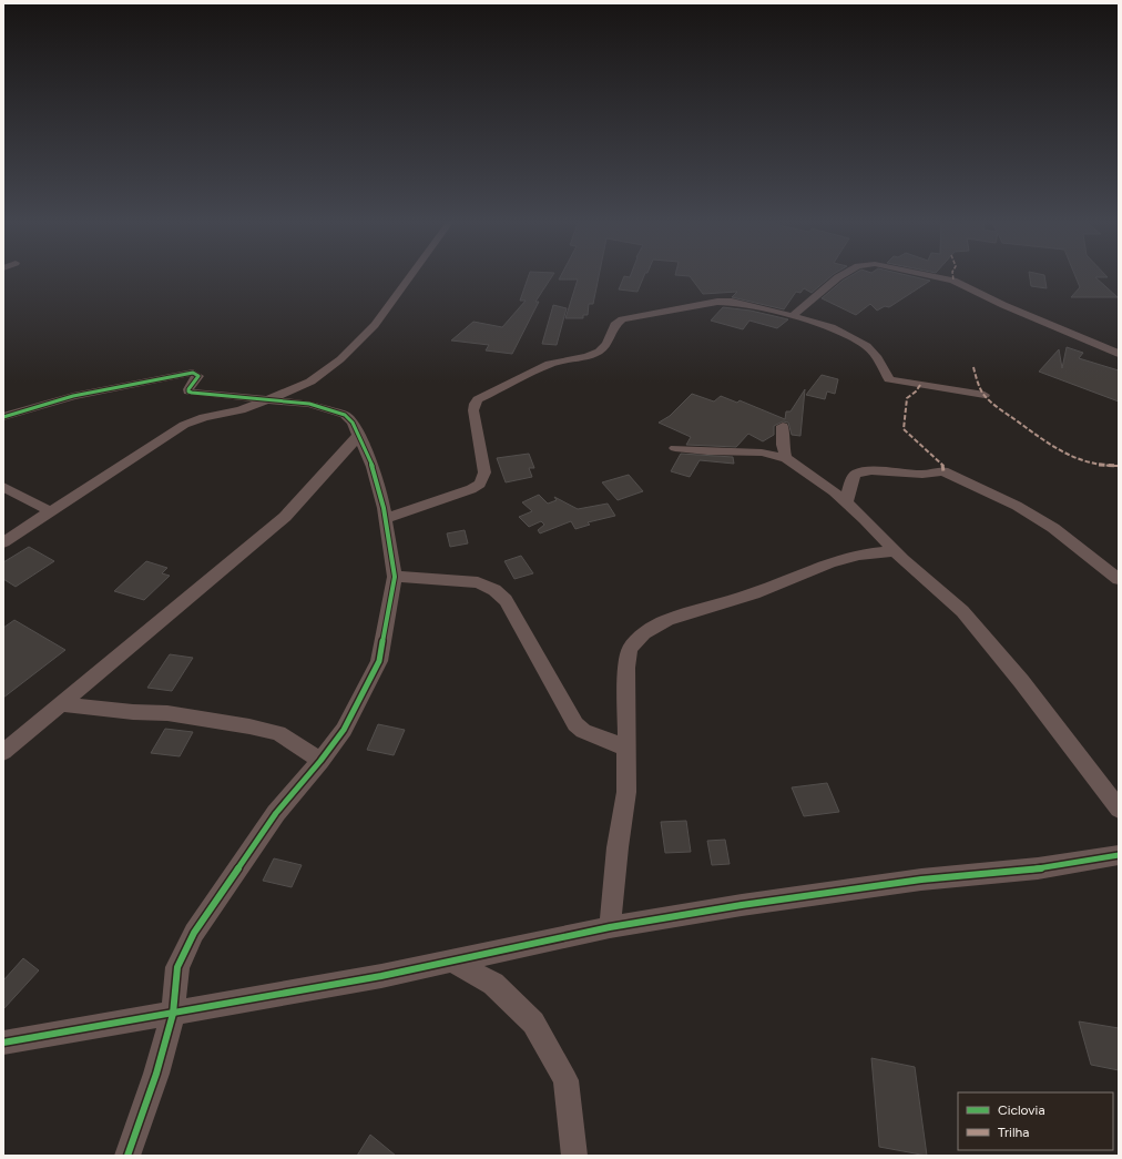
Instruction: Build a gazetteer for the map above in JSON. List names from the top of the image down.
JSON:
{
  "legend": ["Ciclovia", "Trilha"]
}
